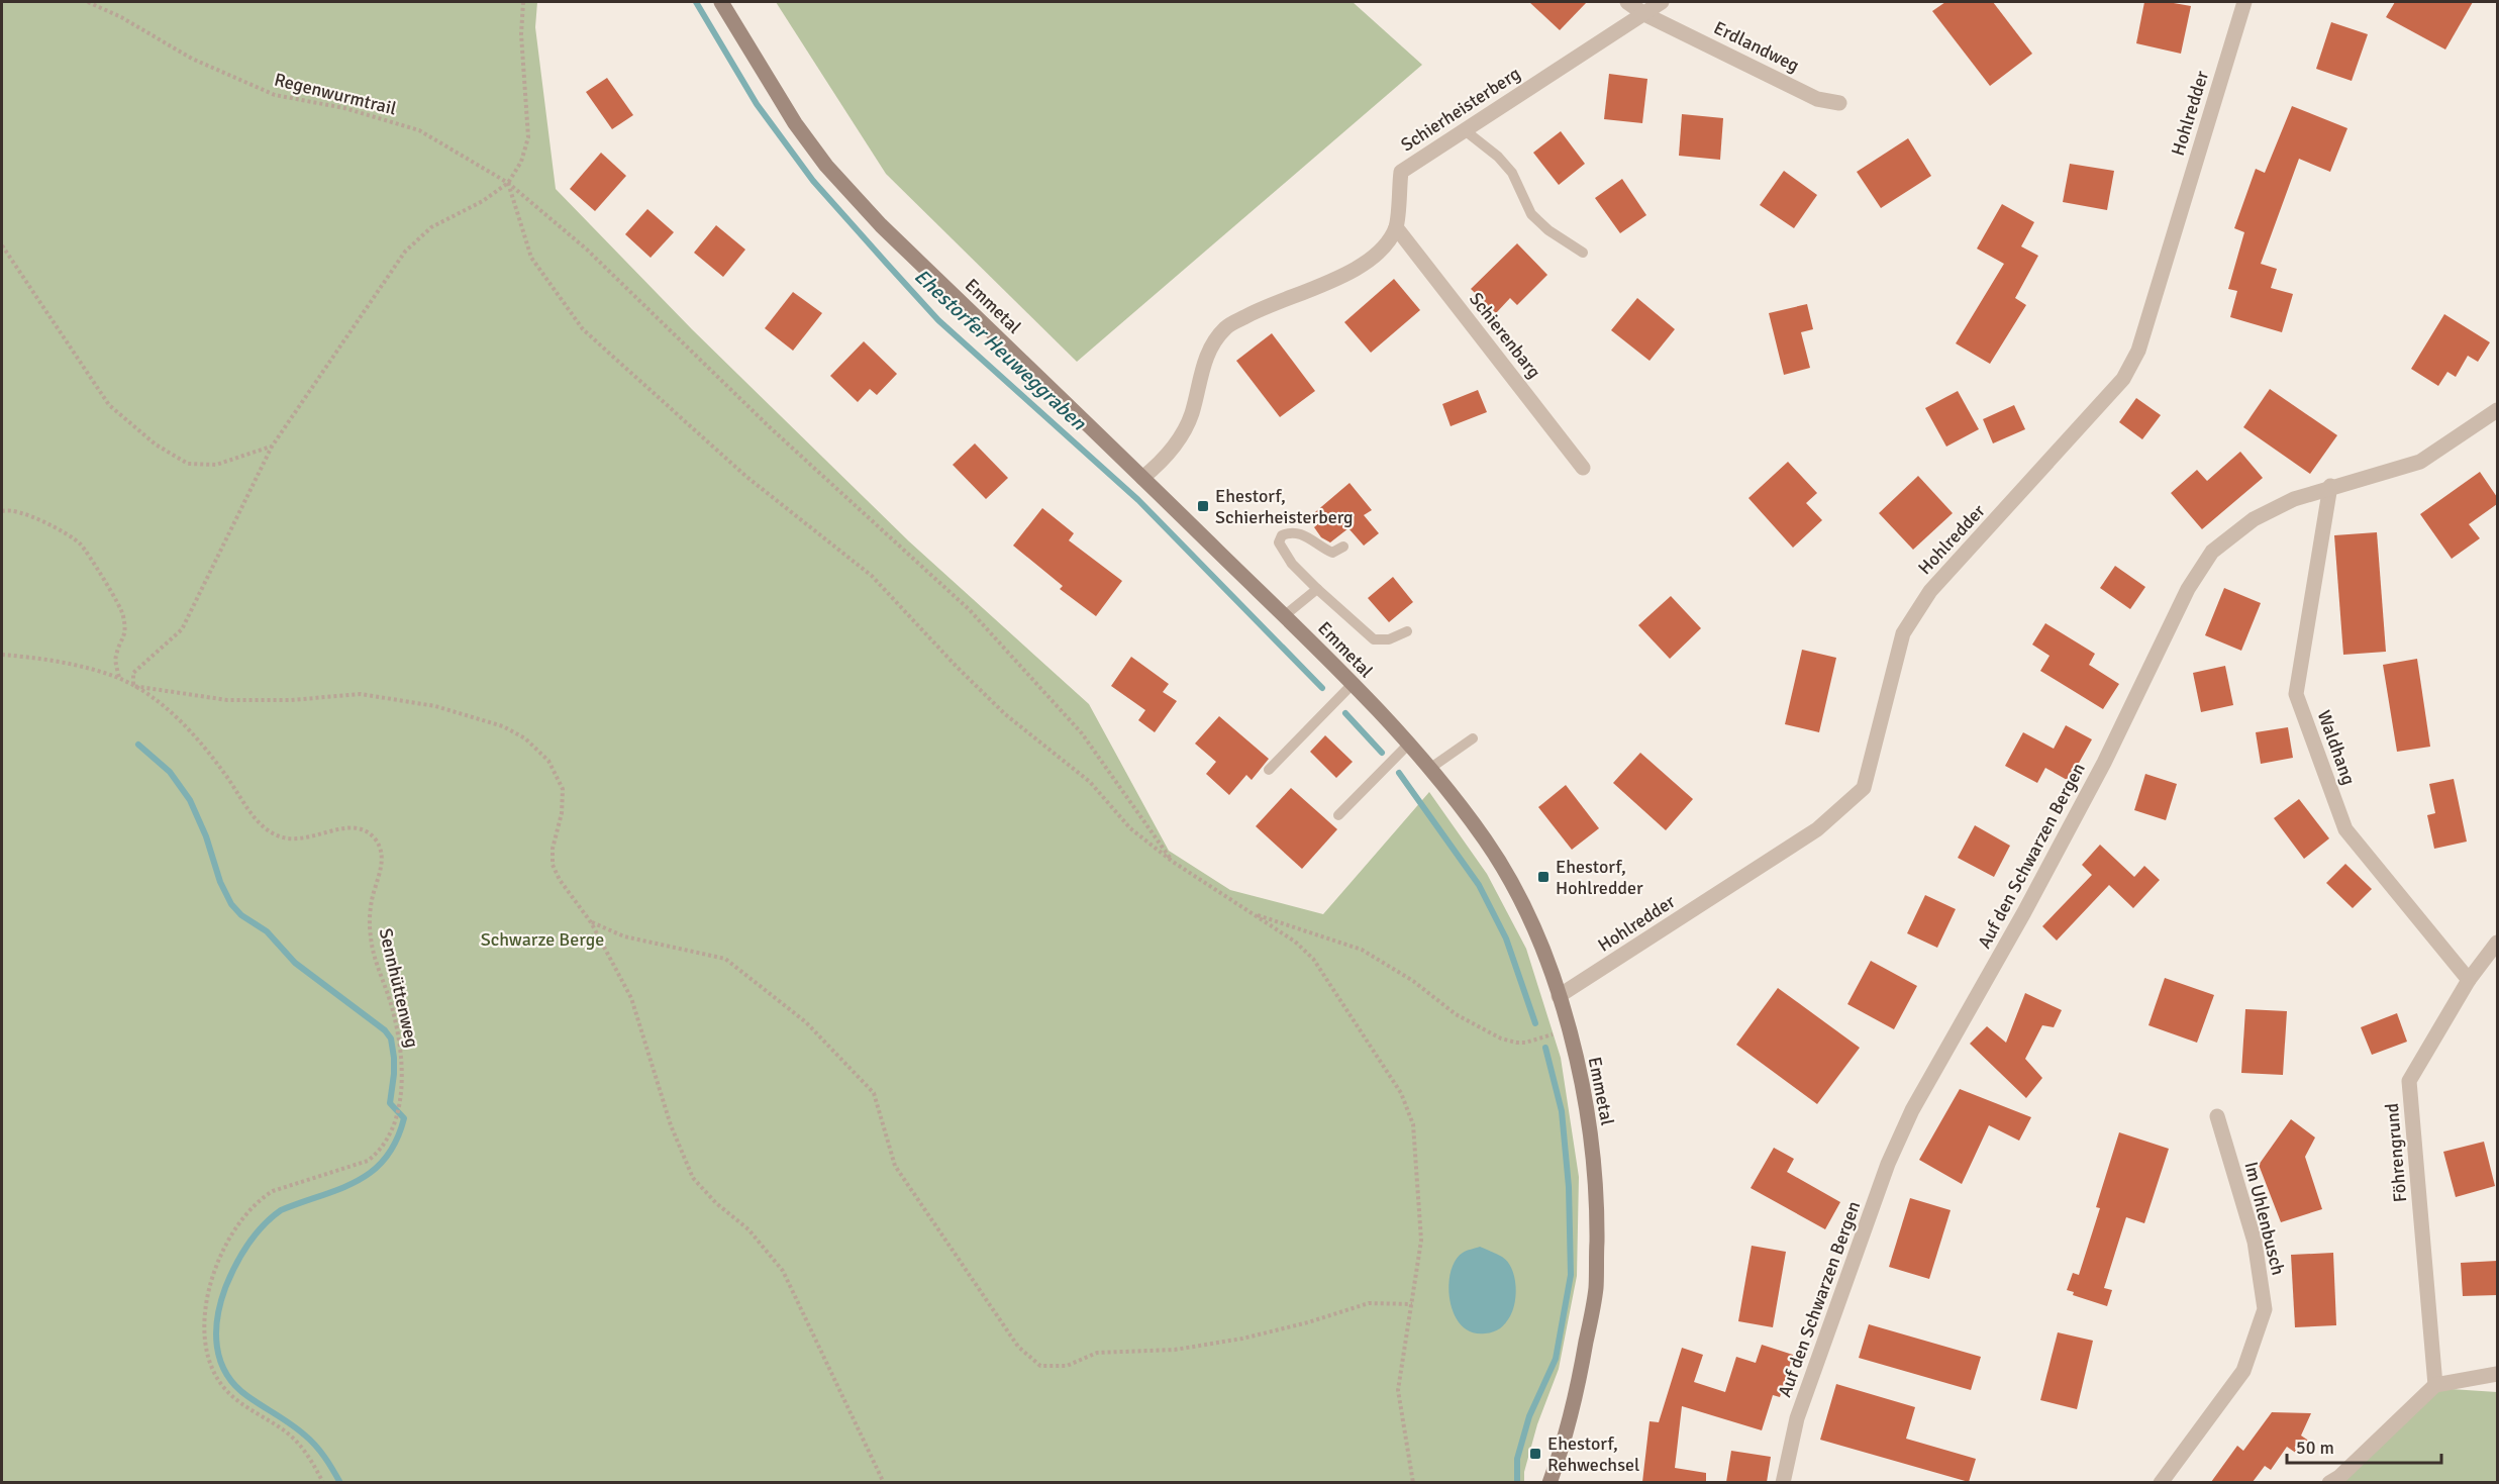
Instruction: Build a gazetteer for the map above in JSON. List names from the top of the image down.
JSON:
{
  "streets": {
    "main road": ["Emmetal"],
    "street": [
      "Erdlandweg",
      "Schierheisterberg",
      "Hohlredder",
      "Schierenbarg",
      "Waldhang",
      "Auf den Schwarzen Bergen",
      "Föhrengrund",
      "Im Uhlenbusch"
    ],
    "path": ["Regenwurmtrail", "Sennhüttenweg"]
  },
  "crossings": [
    ["Erdlandweg", "Schierheisterberg"],
    ["Schierheisterberg", "Schierenbarg"],
    ["Hohlredder", "Emmetal"],
    ["Waldhang", "Auf den Schwarzen Bergen"],
    ["Waldhang", "Föhrengrund"]
  ],
  "water": ["Ehestorfer Heuweggraben"],
  "parks": ["Schwarze Berge"],
  "places": {
    "transit": ["Ehestorf, Schierheisterberg", "Ehestorf, Hohlredder", "Ehestorf, Rehwechsel"]
  },
  "scale_bar": "50 m"
}
